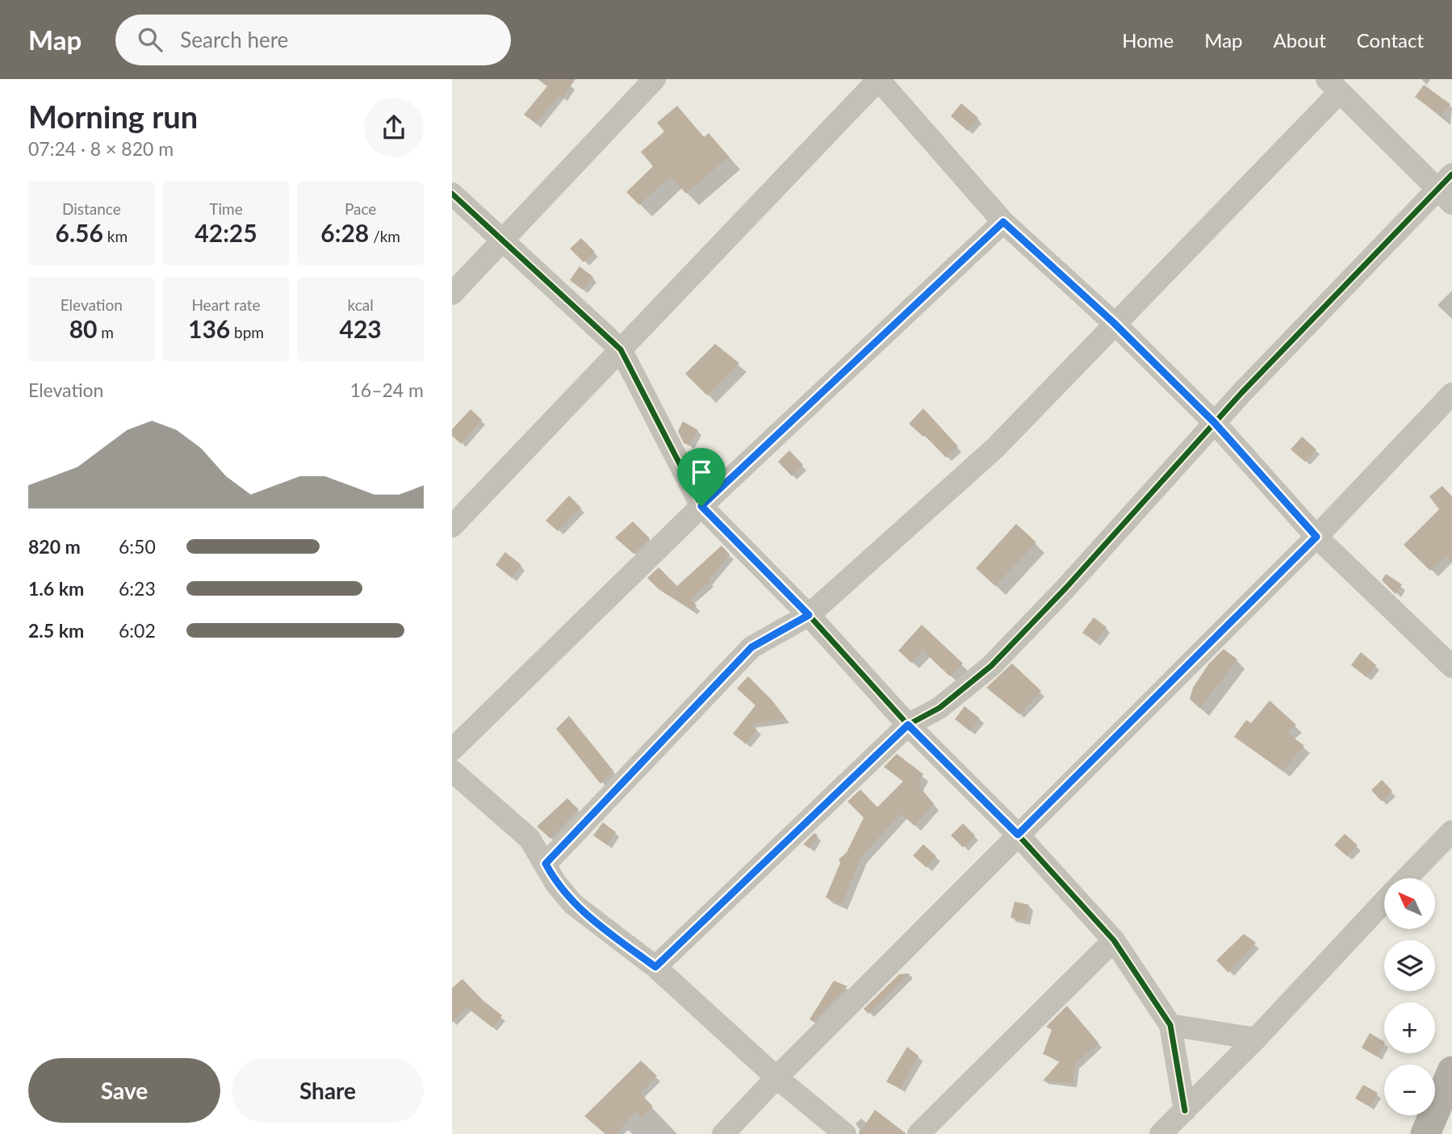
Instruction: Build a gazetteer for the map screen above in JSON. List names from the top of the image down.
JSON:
{
  "north": "top left",
  "page": {
    "header": "Map",
    "search": "Search here",
    "nav": [
      "Home",
      "Map",
      "About",
      "Contact"
    ],
    "heading": ["Morning run", "07:24 · 8 × 820 m"],
    "stats": [
      ["Distance", "6.56 km"],
      ["Time", "42:25"],
      ["Pace", "6:28 /km"],
      ["Elevation", "80 m"],
      ["Heart rate", "136 bpm"],
      ["kcal", "423"]
    ],
    "chart": ["Elevation", "16–24 m"],
    "list": [
      {
        "name": "820 m",
        "note": "6:50"
      },
      {
        "name": "1.6 km",
        "note": "6:23"
      },
      {
        "name": "2.5 km",
        "note": "6:02"
      }
    ],
    "map_buttons": ["+", "−"],
    "buttons": ["Save", "Share"]
  }
}
